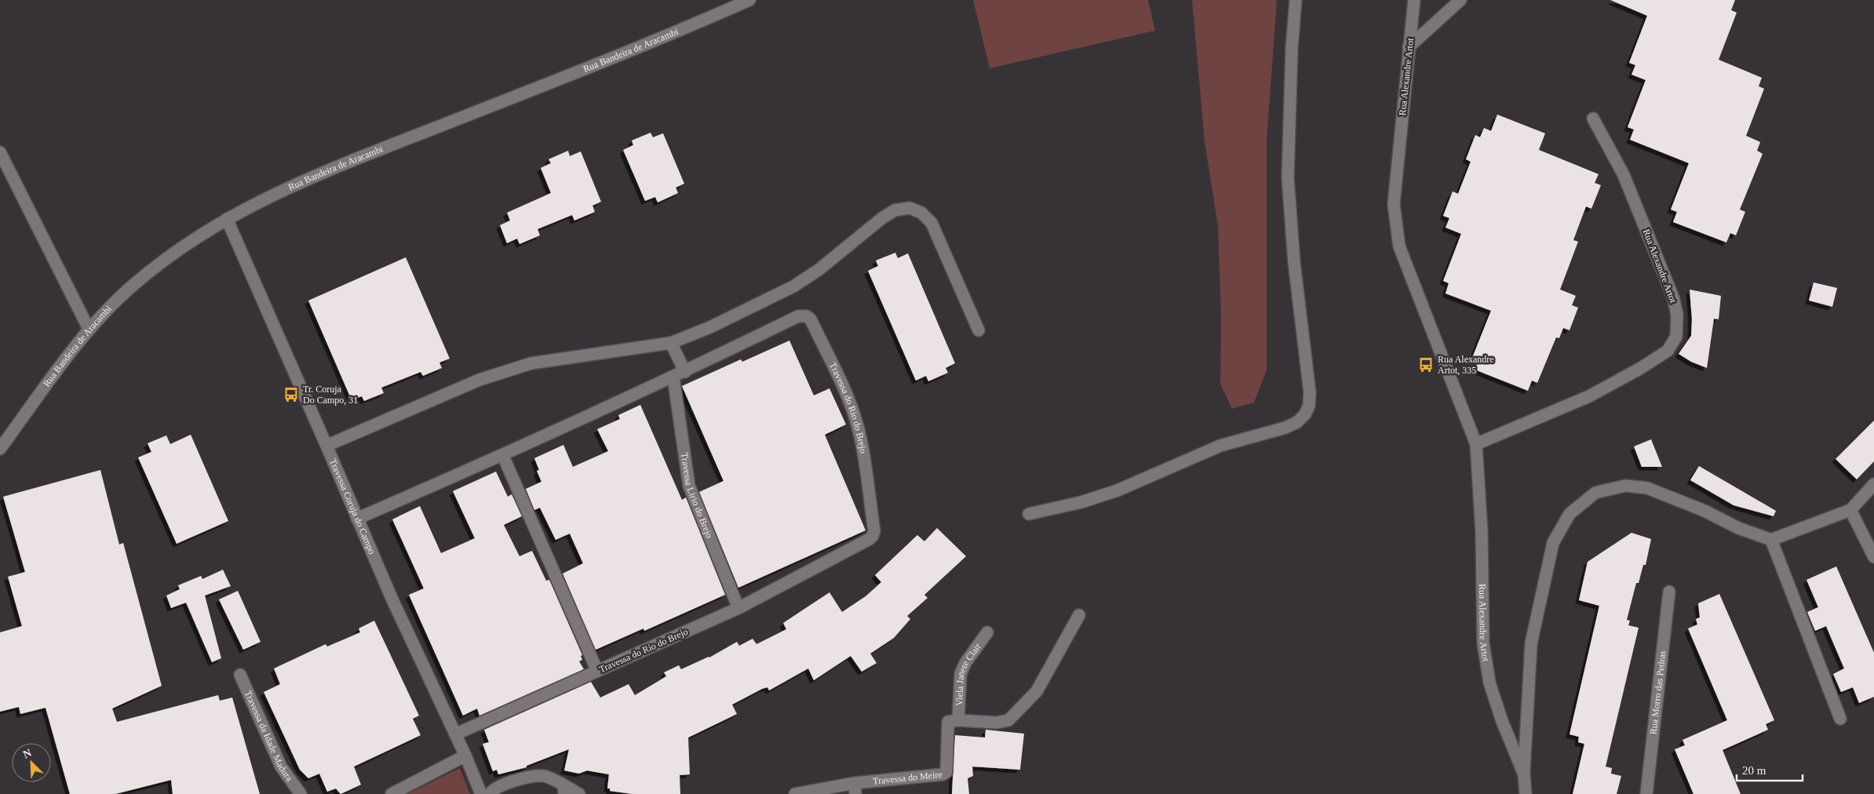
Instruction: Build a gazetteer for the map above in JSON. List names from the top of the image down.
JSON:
{
  "streets": {
    "street": [
      "Rua Bandeira de Aracambi",
      "Rua Alexandre Artot",
      "Travessa do Rio do Brejo",
      "Travessa Lirio do Brejo",
      "Travessa Coruja do Campo",
      "Viela Janete Clair",
      "Rua Morro das Pedras",
      "Travessa da Idade Madura",
      "Travessa do Meire"
    ]
  },
  "crossings": [
    ["Rua Bandeira de Aracambi", "Travessa Coruja do Campo"],
    ["Travessa do Rio do Brejo", "Travessa Lirio do Brejo"],
    ["Travessa do Rio do Brejo", "Travessa Coruja do Campo"],
    ["Viela Janete Clair", "Travessa do Meire"]
  ],
  "places": {
    "bus stop": ["Rua Alexandre Artot, 335", "Tr. Coruja Do Campo, 31"]
  },
  "scale_bar": "20 m",
  "north": "top left"
}
